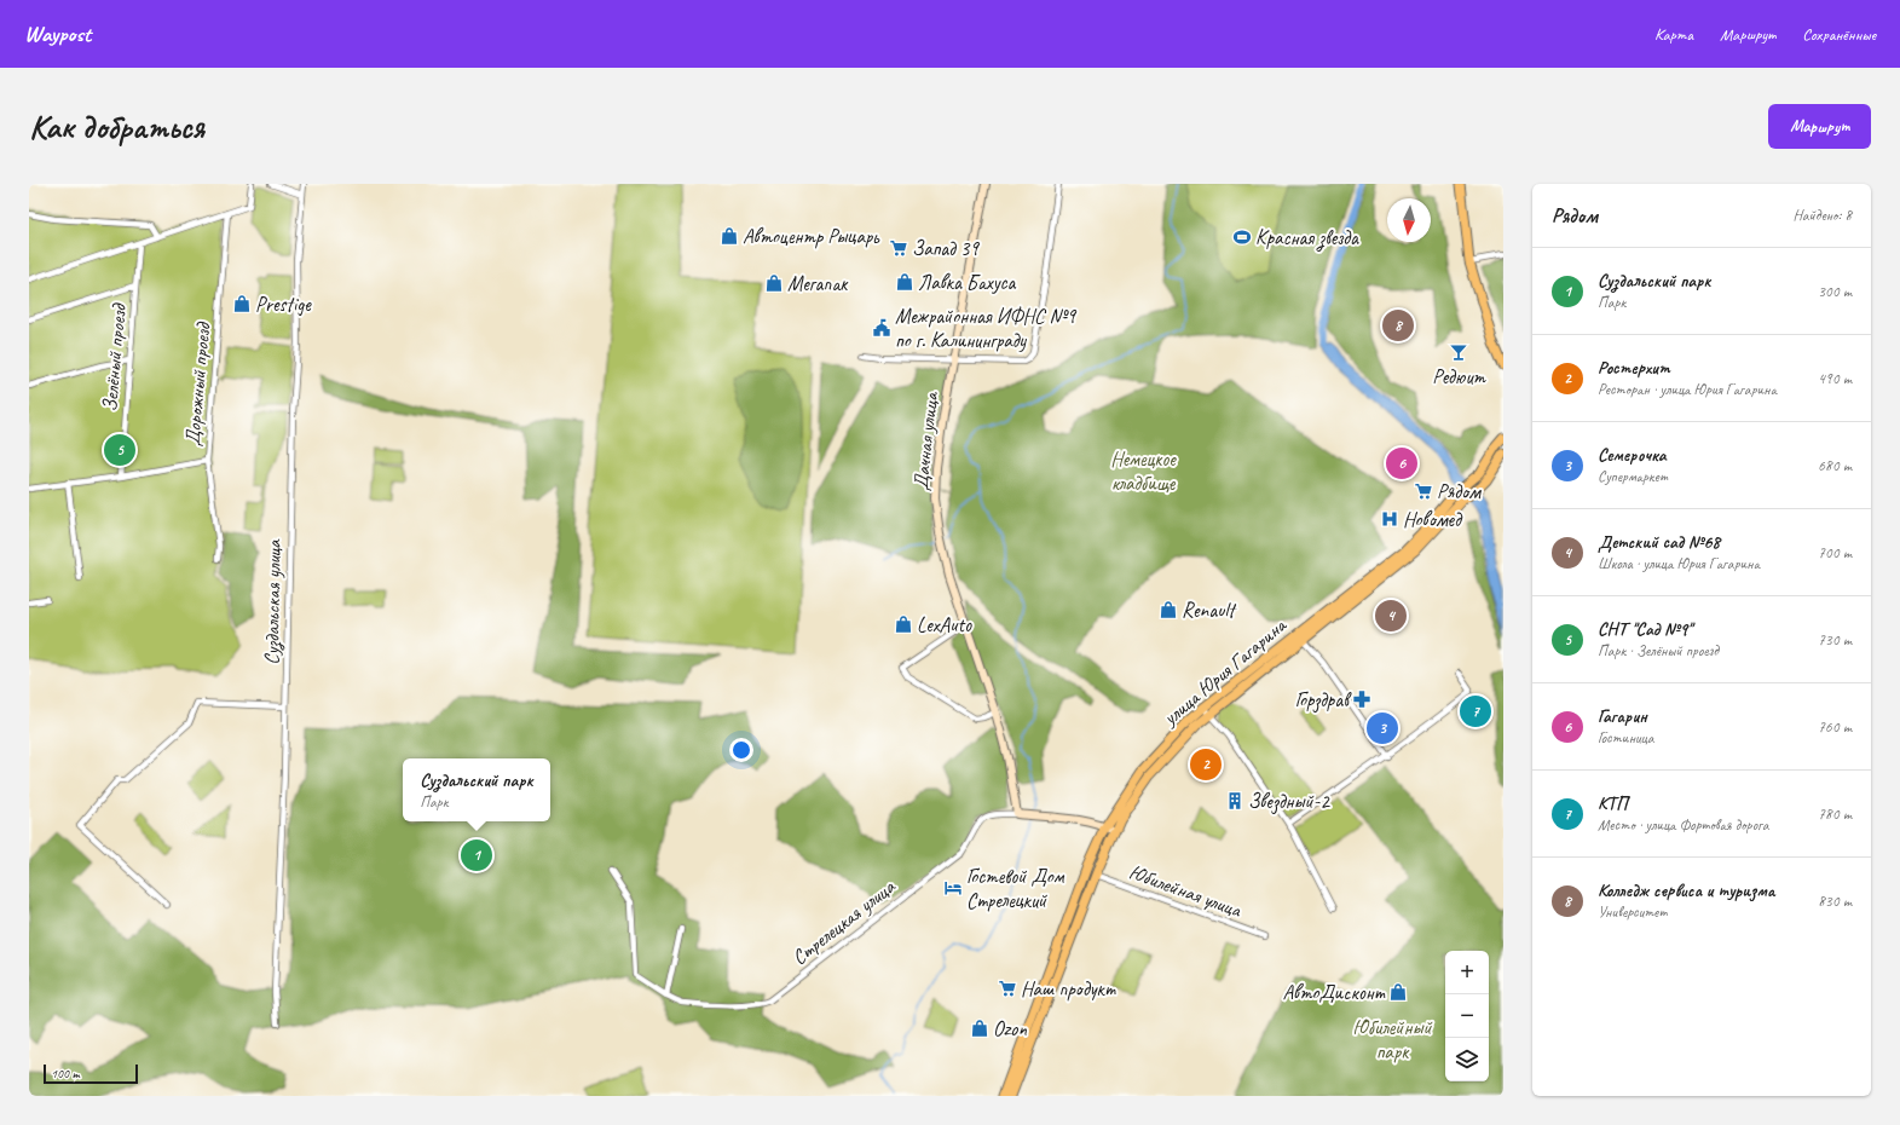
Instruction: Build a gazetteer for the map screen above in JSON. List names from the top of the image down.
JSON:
{
  "streets": {
    "main road": ["улица Юрия Гагарина"],
    "street": [
      "Зелёный проезд",
      "Дорожный проезд",
      "Дачная улица",
      "Суздальская улица",
      "Юбилейная улица",
      "Стрелецкая улица"
    ]
  },
  "crossings": [
    ["улица Юрия Гагарина", "Юбилейная улица"],
    ["улица Юрия Гагарина", "Стрелецкая улица"]
  ],
  "parks": ["Немецкое кладбище", "Юбилейный парк"],
  "places": {
    "shop": [
      "Автоцентр Рыцарь",
      "Лавка Бахуса",
      "Мегапак",
      "Prestige",
      "Renault",
      "LexAuto",
      "АвтоДисконт",
      "Ozon"
    ],
    "sports": ["Красная звезда"],
    "supermarket": ["Запад 39", "Рядом", "Наш продукт"],
    "public building": ["Межрайонная ИФНС №9 по г. Калининграду"],
    "bar": ["Редюит"],
    "hospital": ["Новомед"],
    "pharmacy": ["Горздрав"],
    "building": ["Звездный-2"],
    "hotel": ["Гостевой Дом Стрелецкий"]
  },
  "scale_bar": "100 m",
  "north": "bottom",
  "page": {
    "header": "Waypost",
    "nav": ["Карта", "Маршрут", "Сохранённые"],
    "buttons": "Маршрут",
    "title": "Как добраться",
    "heading": ["Рядом", "Найдено: 8"],
    "list": [
      {
        "mark": "1",
        "name": "Суздальский парк",
        "note": "Парк",
        "value": "300 m"
      },
      {
        "mark": "2",
        "name": "Ростерхит",
        "note": "Ресторан · улица Юрия Гагарина",
        "value": "490 m"
      },
      {
        "mark": "3",
        "name": "Семерочка",
        "note": "Супермаркет",
        "value": "680 m"
      },
      {
        "mark": "4",
        "name": "Детский сад №68",
        "note": "Школа · улица Юрия Гагарина",
        "value": "700 m"
      },
      {
        "mark": "5",
        "name": "СНТ \"Сад №9\"",
        "note": "Парк · Зелёный проезд",
        "value": "730 m"
      },
      {
        "mark": "6",
        "name": "Гагарин",
        "note": "Гостиница",
        "value": "760 m"
      },
      {
        "mark": "7",
        "name": "КТП",
        "note": "Место · улица Фортовая дорога",
        "value": "780 m"
      },
      {
        "mark": "8",
        "name": "Колледж сервиса и туризма",
        "note": "Университет",
        "value": "830 m"
      }
    ],
    "pins": [
      "8",
      "5",
      "6",
      "4",
      "7",
      "3",
      "2",
      "1"
    ],
    "popup": ["Суздальский парк", "Парк"],
    "map_buttons": ["+", "−"],
    "scale": "100 m"
  }
}
